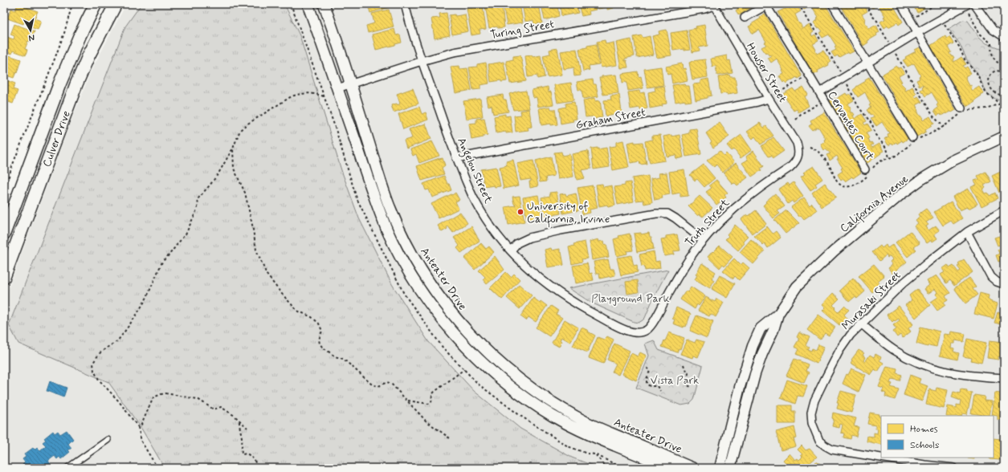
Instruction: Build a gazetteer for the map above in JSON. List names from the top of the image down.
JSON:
{
  "streets": {
    "main road": ["Culver Drive", "Anteater Drive"],
    "street": [
      "Turing Street",
      "Howser Street",
      "Graham Street",
      "Cervantes Court",
      "Angelou Street",
      "California Avenue",
      "Truth Street",
      "Murasaki Street"
    ]
  },
  "crossings": [
    ["Turing Street", "Howser Street"],
    ["Turing Street", "Angelou Street"],
    ["Turing Street", "Anteater Drive"],
    ["Howser Street", "Graham Street"],
    ["Howser Street", "Truth Street"],
    ["Graham Street", "Angelou Street"],
    ["Angelou Street", "Truth Street"]
  ],
  "parks": ["Playground Park", "Vista Park"],
  "places": ["University of California, Irvine"],
  "legend": ["Homes", "Schools"],
  "north": "bottom"
}
